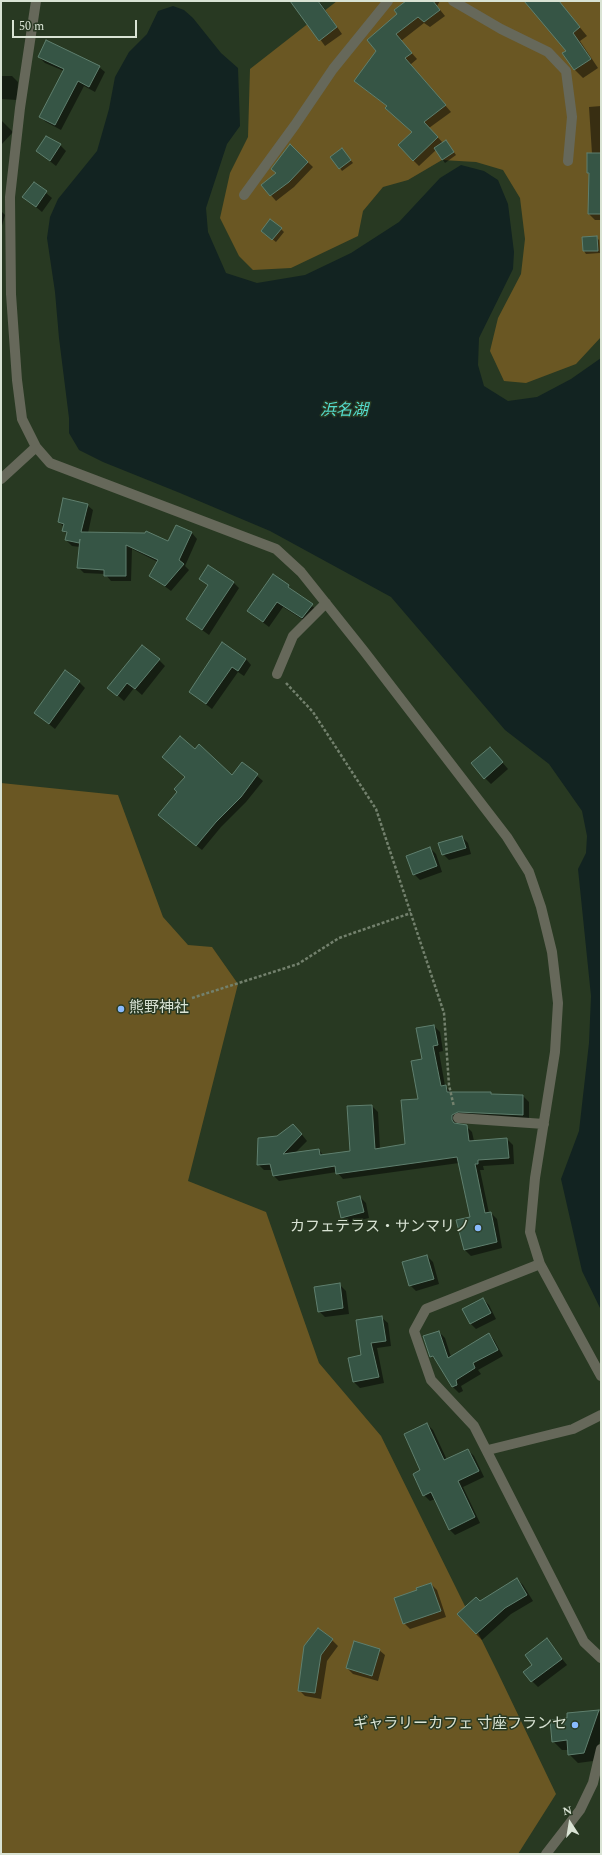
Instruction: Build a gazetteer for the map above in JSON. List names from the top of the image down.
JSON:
{
  "water": ["浜名湖"],
  "places": ["熊野神社", "カフェテラス・サンマリノ", "ギャラリーカフェ 寸座フランセ"],
  "scale_bar": "50 m",
  "north": "top"
}
